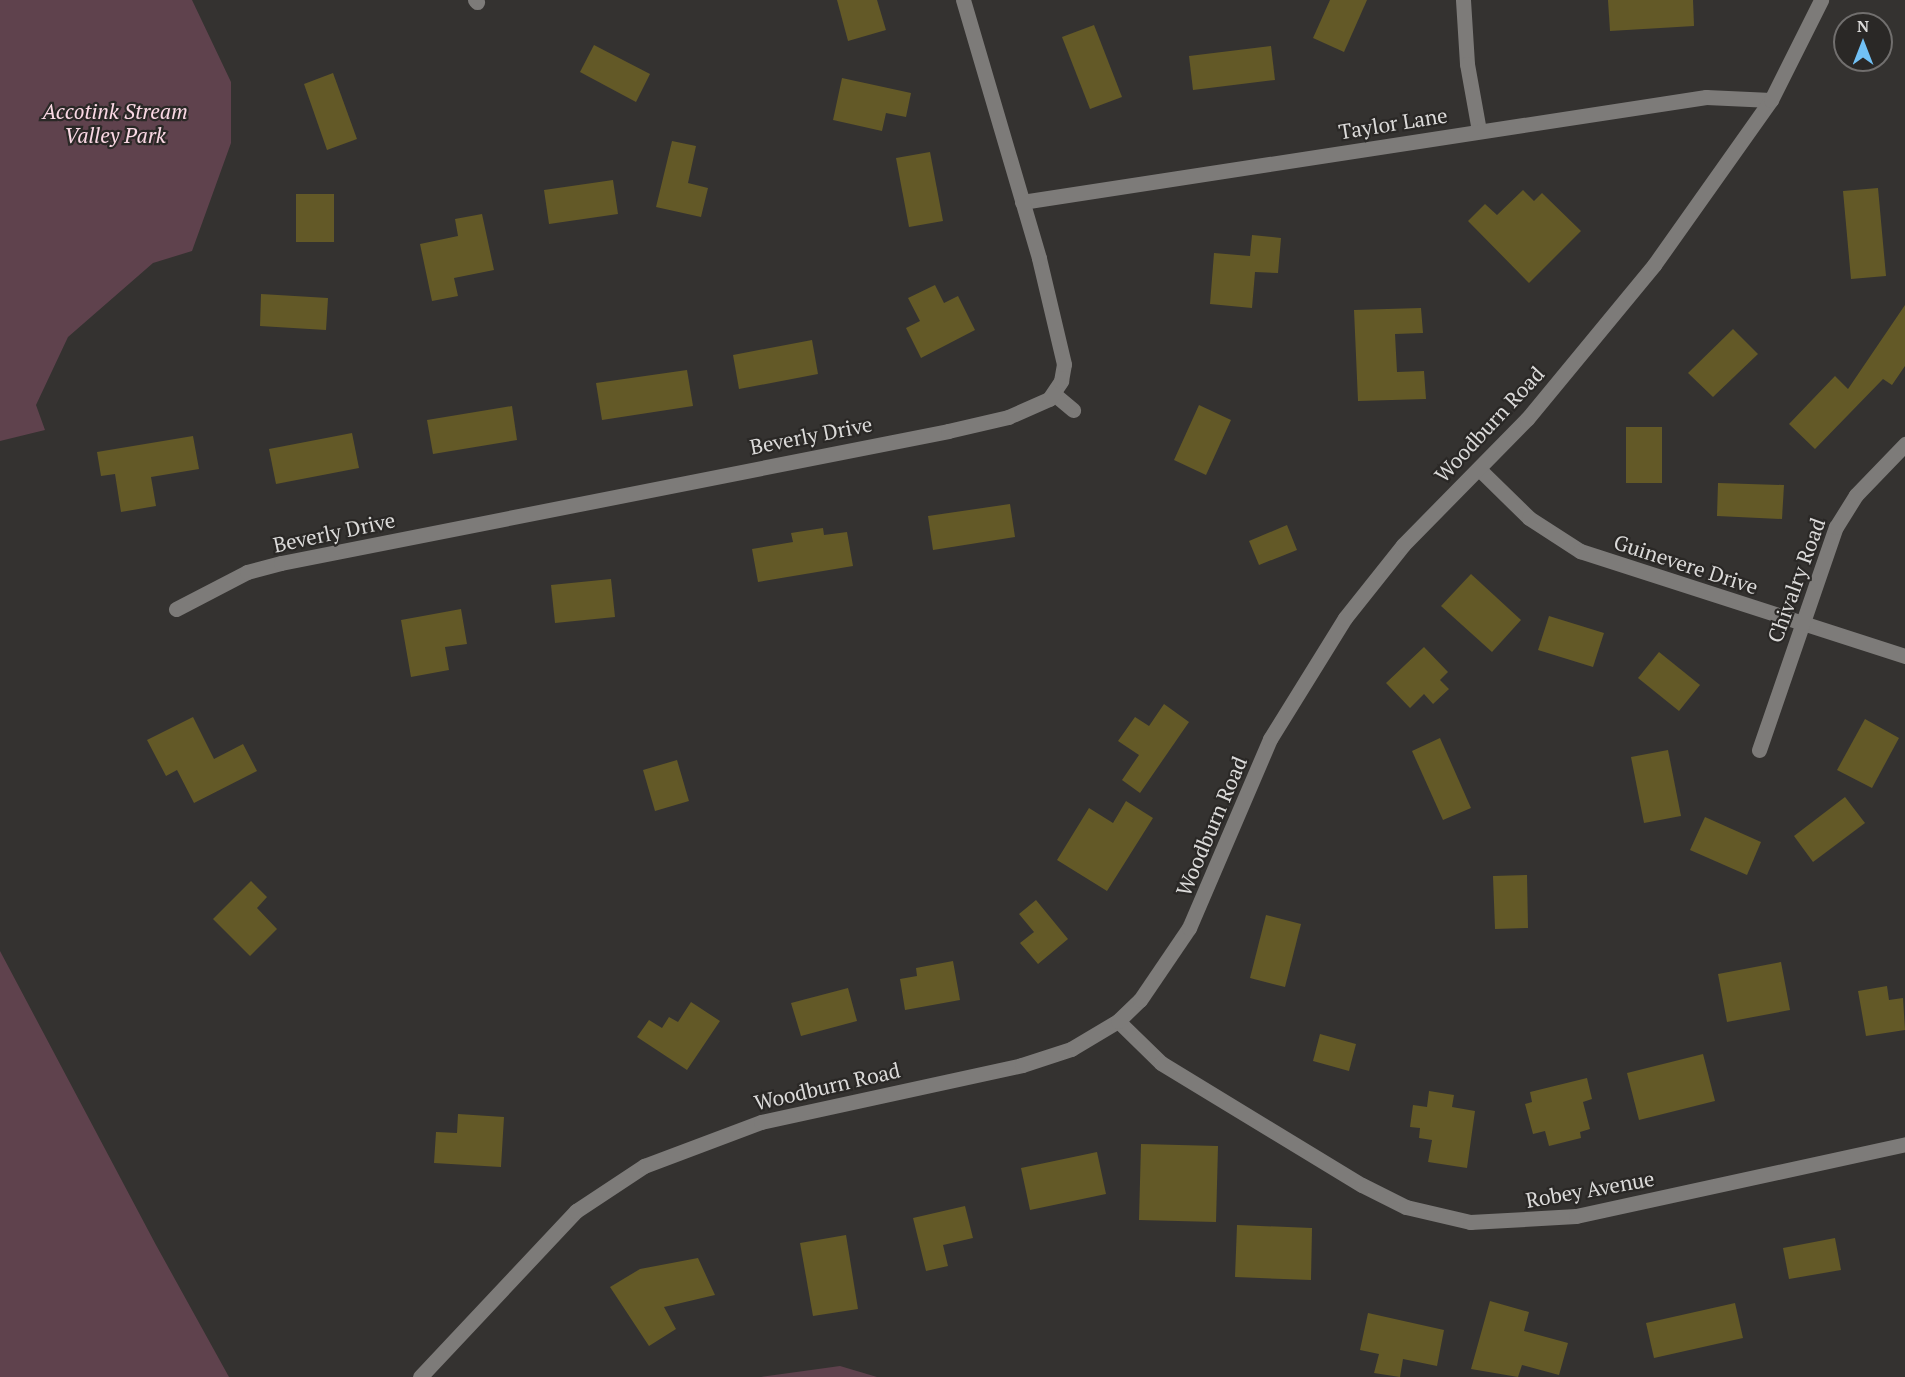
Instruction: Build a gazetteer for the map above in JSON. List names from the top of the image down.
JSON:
{
  "streets": {
    "street": [
      "Taylor Lane",
      "Woodburn Road",
      "Beverly Drive",
      "Guinevere Drive",
      "Chivalry Road",
      "Robey Avenue"
    ]
  },
  "crossings": [
    ["Taylor Lane", "Woodburn Road"],
    ["Woodburn Road", "Guinevere Drive"],
    ["Woodburn Road", "Robey Avenue"],
    ["Guinevere Drive", "Chivalry Road"]
  ],
  "parks": ["Accotink Stream Valley Park"],
  "north": "top"
}
